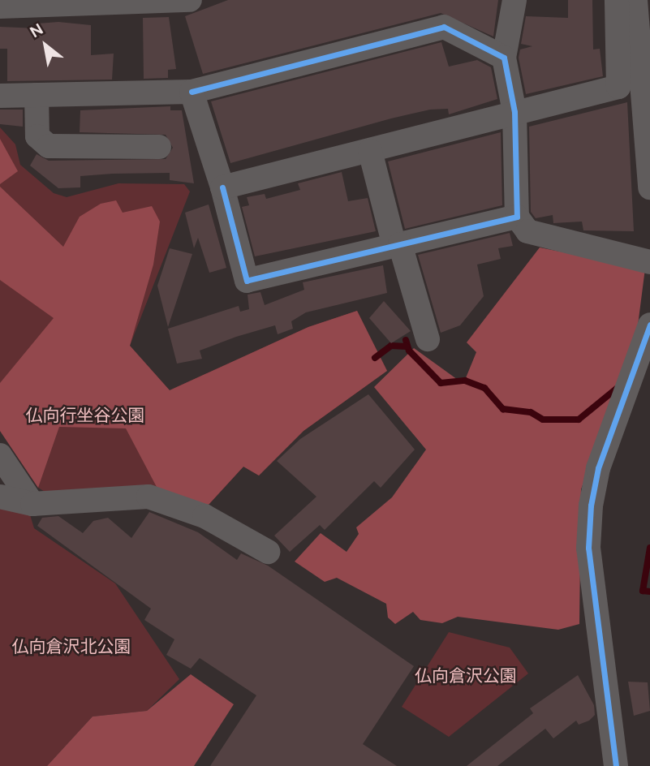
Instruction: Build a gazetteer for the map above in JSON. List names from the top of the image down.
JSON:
{
  "parks": ["仏向行坐谷公園", "仏向倉沢北公園", "仏向倉沢公園"],
  "north": "top left"
}
